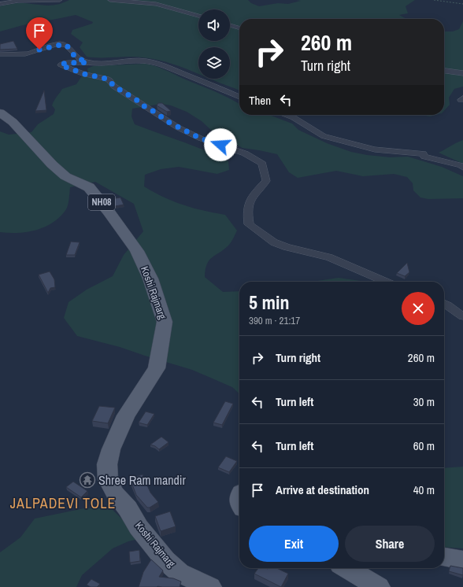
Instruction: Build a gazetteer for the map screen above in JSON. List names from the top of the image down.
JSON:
{
  "streets": {
    "main road": ["NH08", "Koshi Rajmarg"]
  },
  "districts": ["JALPADEVI TOLE"],
  "places": {
    "temple": ["Shree Ram mandir"]
  },
  "page": {
    "turn": ["260 m", "Turn right"],
    "then": "Then",
    "heading": ["5 min", "390 m · 21:17"],
    "list": [
      {
        "name": "Turn right",
        "value": "260 m"
      },
      {
        "name": "Turn left",
        "value": "30 m"
      },
      {
        "name": "Turn left",
        "value": "60 m"
      },
      {
        "name": "Arrive at destination",
        "value": "40 m"
      }
    ],
    "buttons": ["Exit", "Share"]
  }
}
